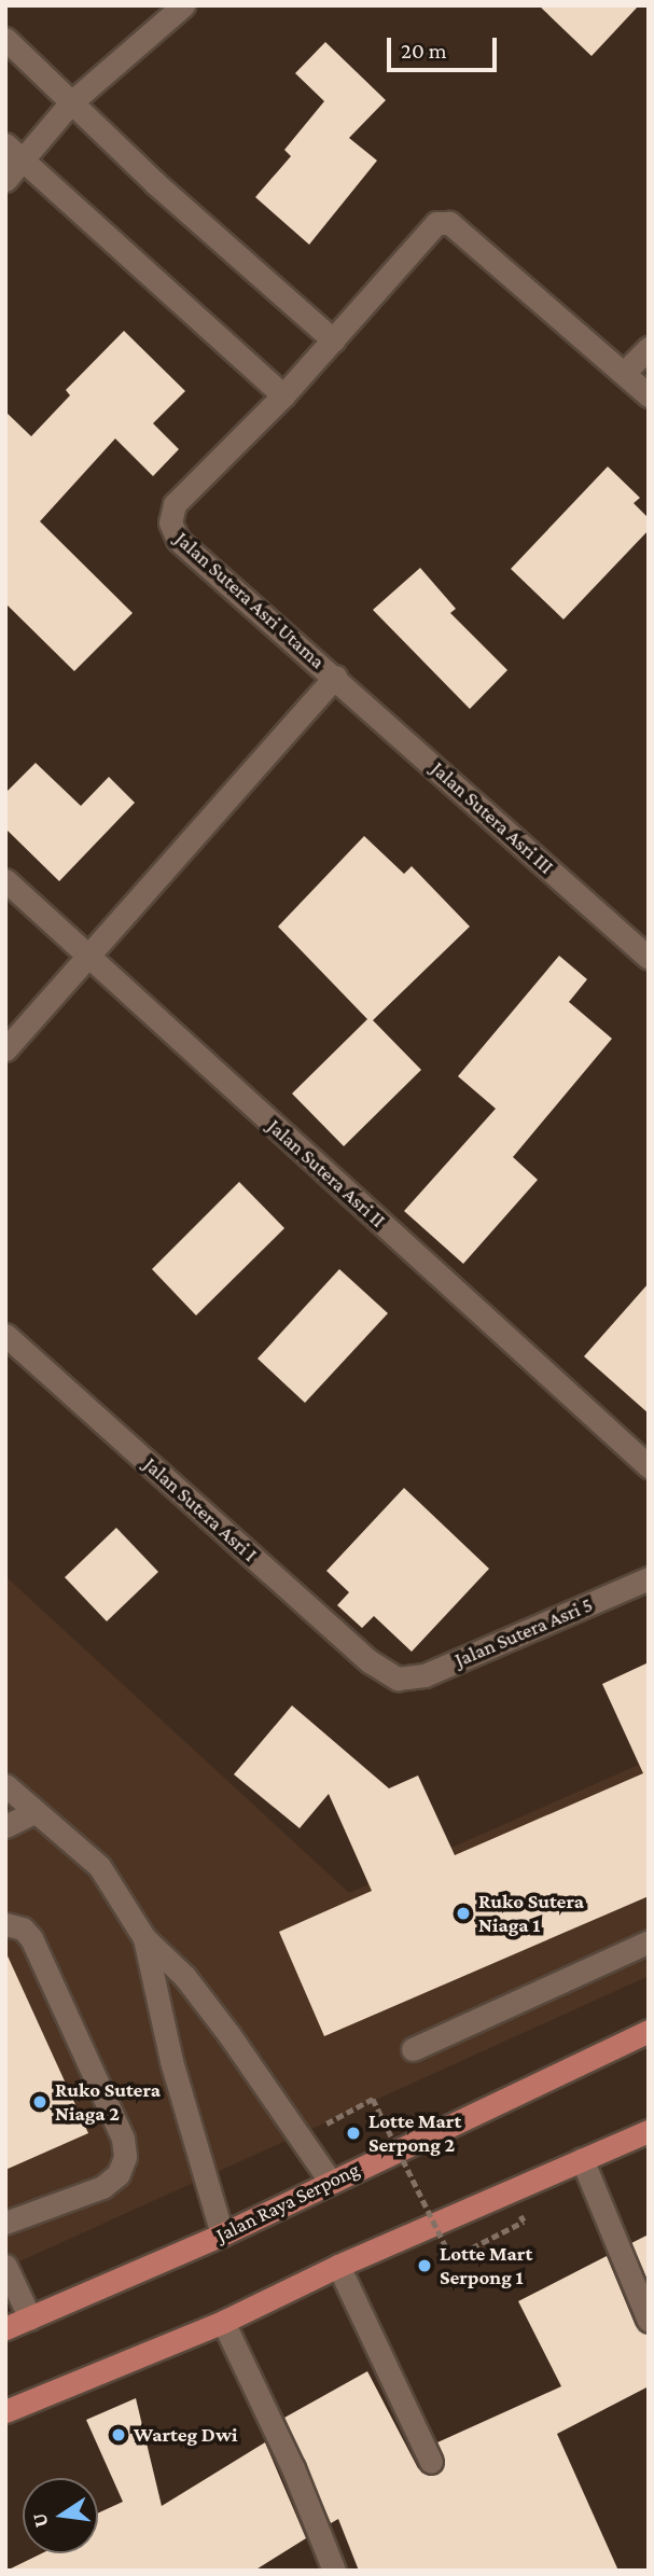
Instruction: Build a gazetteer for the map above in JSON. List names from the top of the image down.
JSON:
{
  "streets": {
    "main road": ["Jalan Raya Serpong"],
    "street": [
      "Jalan Sutera Asri Utama",
      "Jalan Sutera Asri III",
      "Jalan Sutera Asri II",
      "Jalan Sutera Asri I",
      "Jalan Sutera Asri 5"
    ]
  },
  "crossings": [
    ["Jalan Sutera Asri Utama", "Jalan Sutera Asri III"],
    ["Jalan Sutera Asri Utama", "Jalan Sutera Asri II"],
    ["Jalan Sutera Asri I", "Jalan Sutera Asri 5"]
  ],
  "places": [
    "Ruko Sutera Niaga 1",
    "Ruko Sutera Niaga 2",
    "Lotte Mart Serpong 2",
    "Lotte Mart Serpong 1",
    "Warteg Dwi"
  ],
  "scale_bar": "20 m",
  "north": "left"
}
